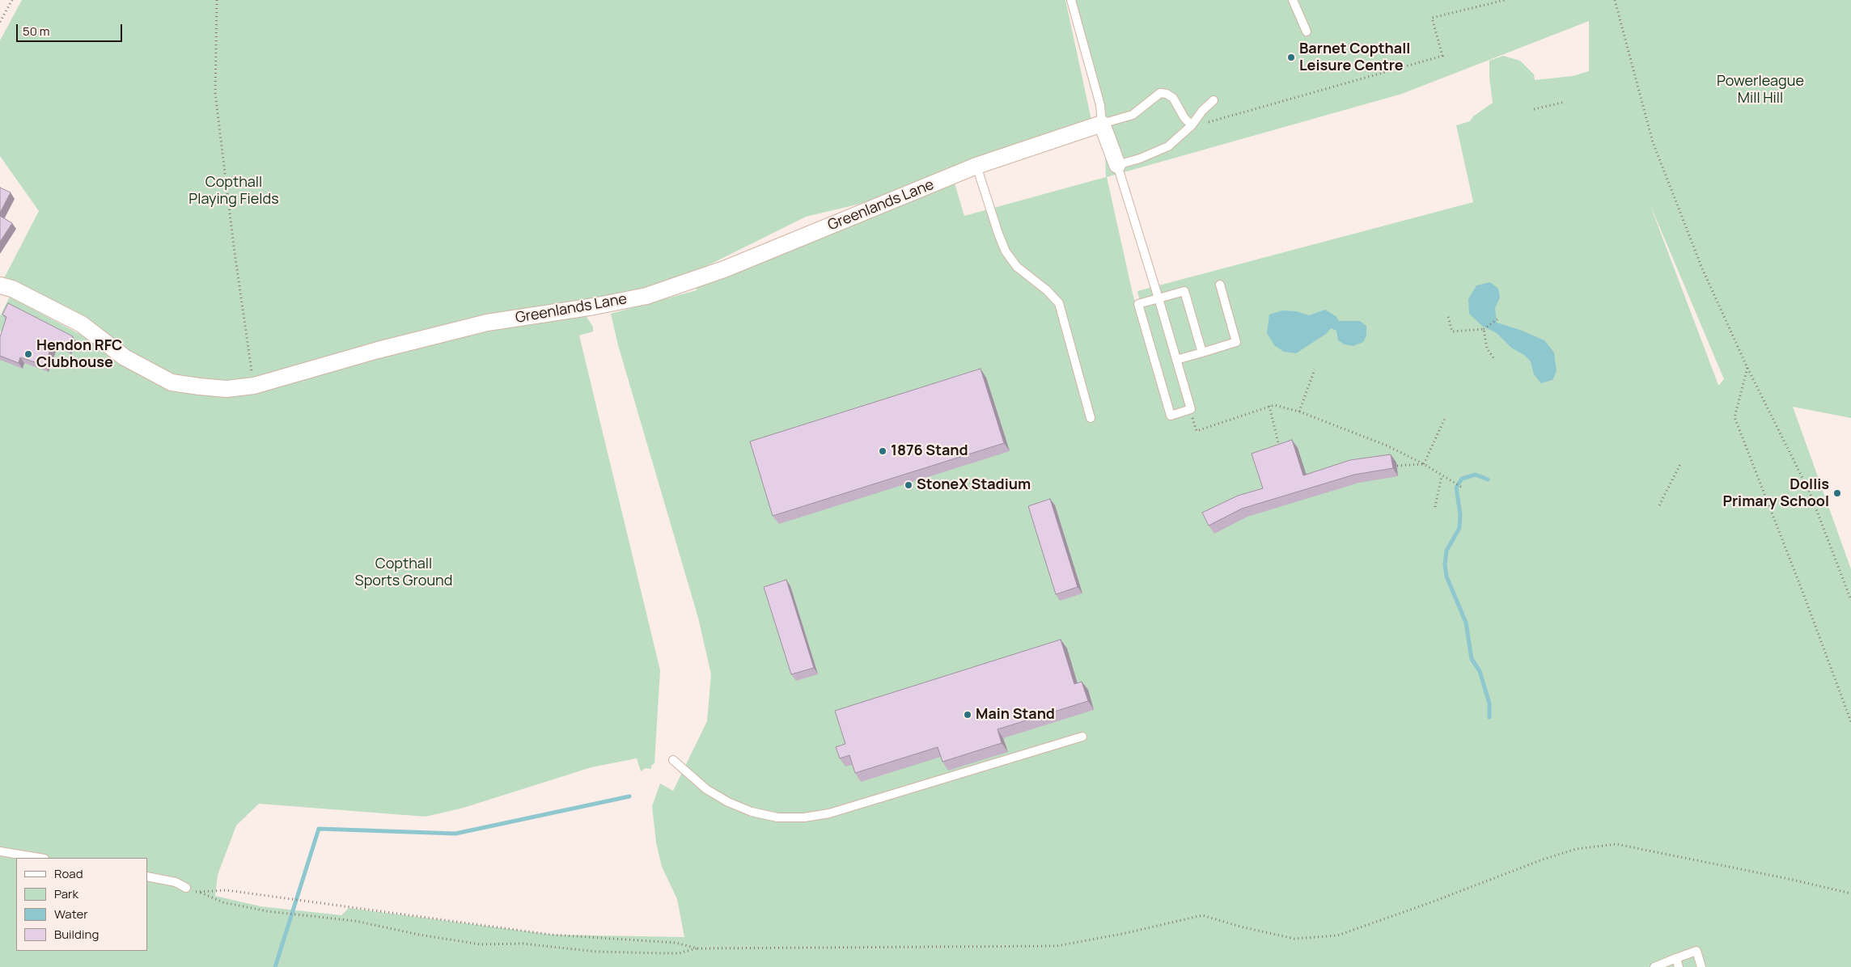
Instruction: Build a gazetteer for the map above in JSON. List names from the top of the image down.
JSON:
{
  "streets": {
    "street": ["Greenlands Lane"]
  },
  "parks": ["Powerleague Mill Hill", "Copthall Playing Fields", "Copthall Sports Ground"],
  "places": [
    "Barnet Copthall Leisure Centre",
    "Hendon RFC Clubhouse",
    "1876 Stand",
    "StoneX Stadium",
    "Dollis Primary School",
    "Main Stand"
  ],
  "legend": [
    "Road",
    "Park",
    "Water",
    "Building"
  ],
  "scale_bar": "50 m"
}
